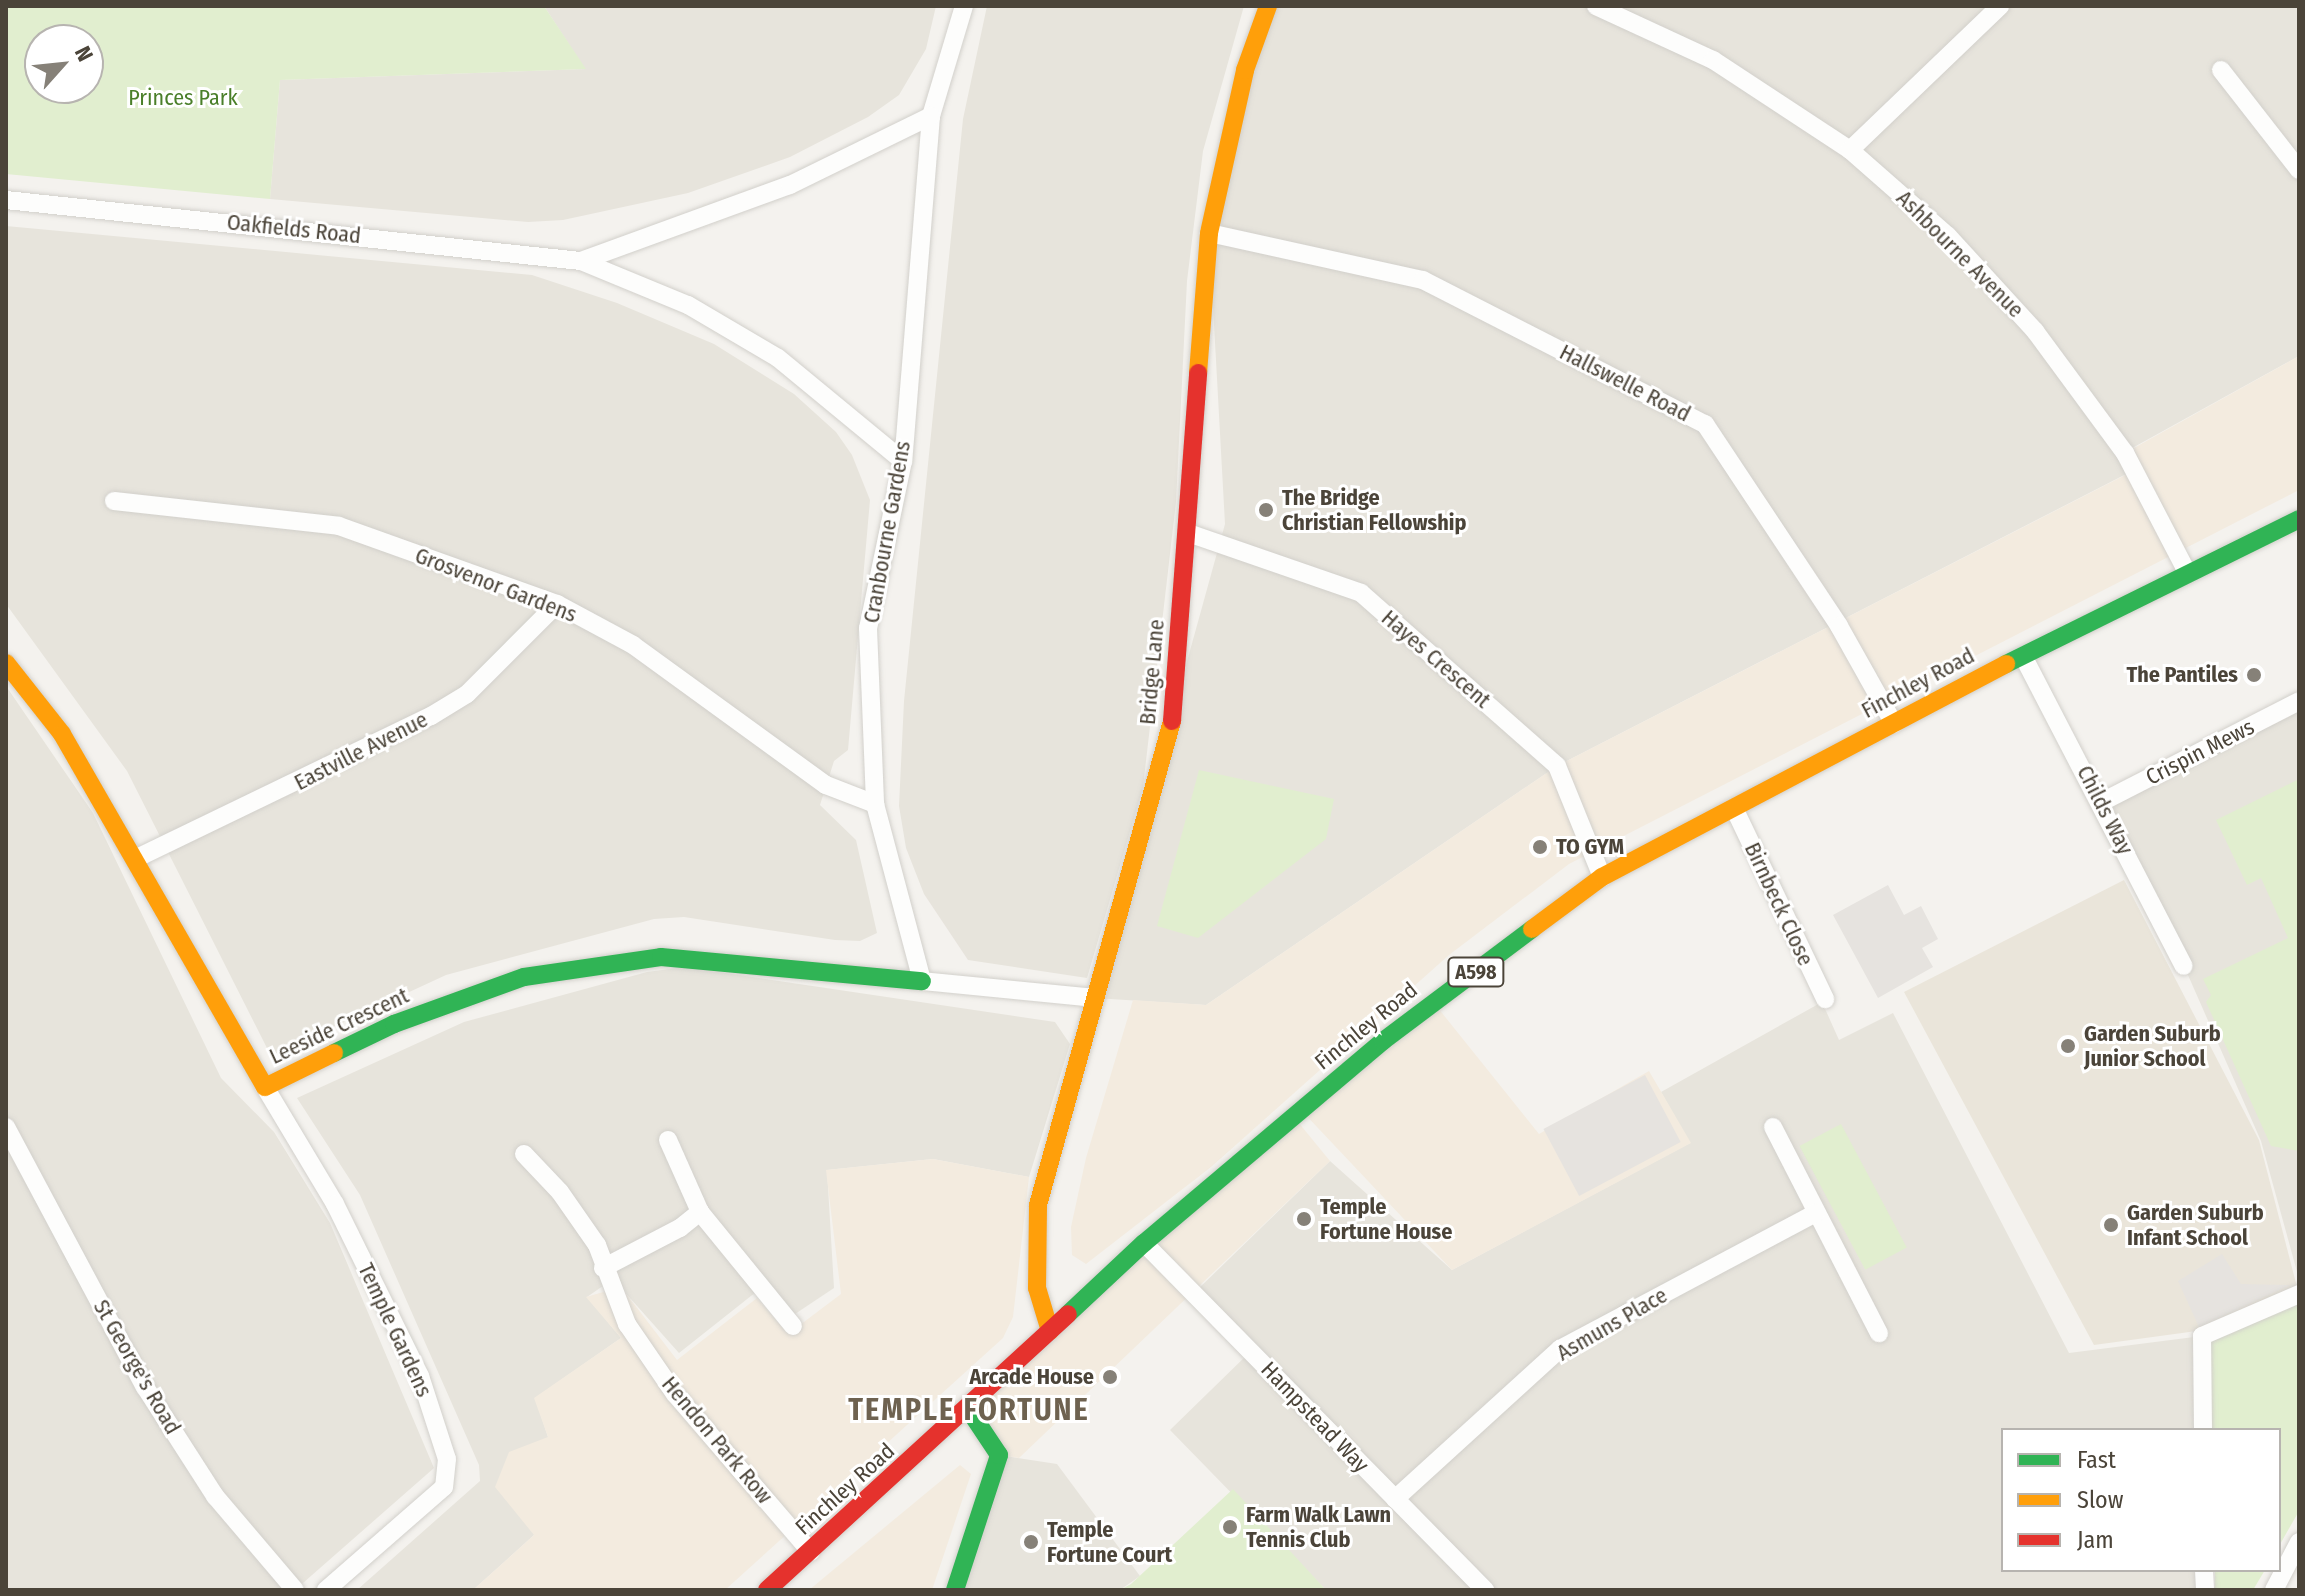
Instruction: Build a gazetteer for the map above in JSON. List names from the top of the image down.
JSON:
{
  "streets": {
    "street": [
      "Oakfields Road",
      "Ashbourne Avenue",
      "Hallswelle Road",
      "Cranbourne Gardens",
      "Grosvenor Gardens",
      "Hayes Crescent",
      "Bridge Lane",
      "Finchley Road",
      "Eastville Avenue",
      "Crispin Mews",
      "Childs Way",
      "Birnbeck Close",
      "A598",
      "Leeside Crescent",
      "Asmuns Place",
      "Temple Gardens",
      "St George's Road",
      "Hampstead Way",
      "Hendon Park Row"
    ]
  },
  "crossings": [
    ["Oakfields Road", "Cranbourne Gardens"],
    ["Ashbourne Avenue", "Finchley Road"],
    ["Hallswelle Road", "Bridge Lane"],
    ["Hallswelle Road", "Finchley Road"],
    ["Cranbourne Gardens", "Grosvenor Gardens"],
    ["Cranbourne Gardens", "Leeside Crescent"],
    ["Grosvenor Gardens", "Eastville Avenue"],
    ["Hayes Crescent", "Bridge Lane"],
    ["Hayes Crescent", "Finchley Road"],
    ["Bridge Lane", "Finchley Road"],
    ["Finchley Road", "Childs Way"],
    ["Finchley Road", "Birnbeck Close"],
    ["Finchley Road", "Hampstead Way"],
    ["Finchley Road", "Hendon Park Row"],
    ["Eastville Avenue", "Leeside Crescent"],
    ["Crispin Mews", "Childs Way"],
    ["Leeside Crescent", "Temple Gardens"],
    ["Asmuns Place", "Hampstead Way"]
  ],
  "districts": ["TEMPLE FORTUNE"],
  "parks": ["Princes Park"],
  "places": [
    "The Bridge Christian Fellowship",
    "The Pantiles",
    "TO GYM",
    "Garden Suburb Junior School",
    "Temple Fortune House",
    "Garden Suburb Infant School",
    "Arcade House",
    "Farm Walk Lawn Tennis Club",
    "Temple Fortune Court"
  ],
  "legend": ["Fast", "Slow", "Jam"],
  "north": "top right"
}
